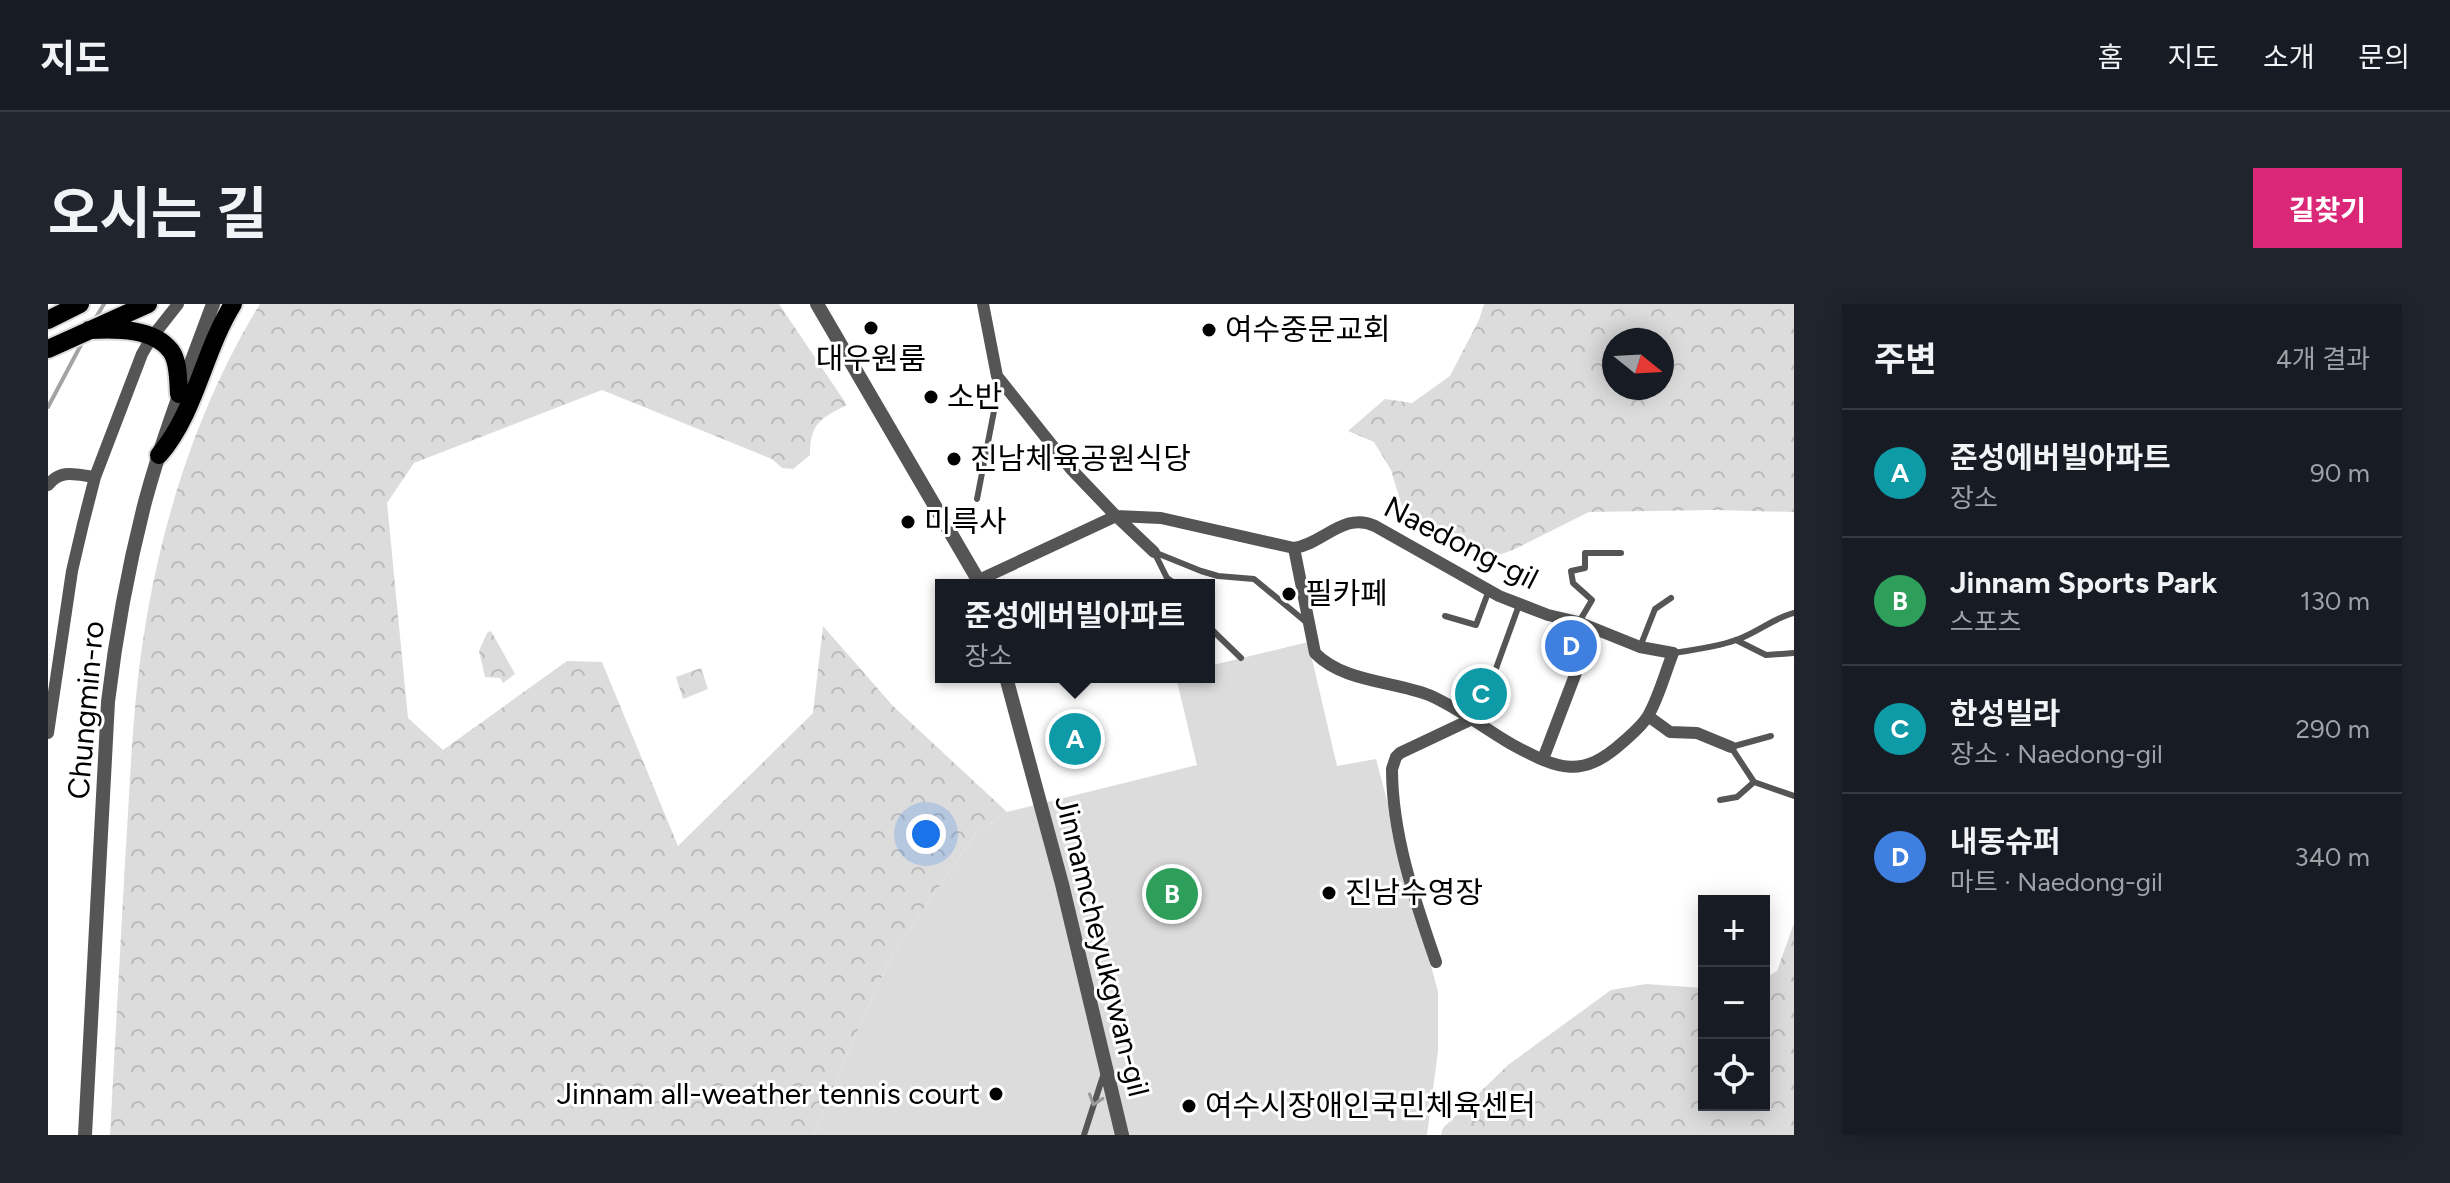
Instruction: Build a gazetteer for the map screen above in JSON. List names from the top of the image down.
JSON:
{
  "streets": {
    "street": ["Naedong-gil", "Chungmin-ro", "Jinnamcheyukgwan-gil"]
  },
  "places": [
    "대우원룸",
    "여수중문교회",
    "소반",
    "진남체육공원식당",
    "미륵사",
    "필카페",
    "진남수영장",
    "Jinnam all-weather tennis court",
    "여수시장애인국민체육센터"
  ],
  "north": "right",
  "page": {
    "header": "지도",
    "nav": [
      "홈",
      "지도",
      "소개",
      "문의"
    ],
    "title": "오시는 길",
    "buttons": "길찾기",
    "heading": ["주변", "4개 결과"],
    "list": [
      {
        "mark": "A",
        "name": "준성에버빌아파트",
        "note": "장소",
        "value": "90 m"
      },
      {
        "mark": "B",
        "name": "Jinnam Sports Park",
        "note": "스포츠",
        "value": "130 m"
      },
      {
        "mark": "C",
        "name": "한성빌라",
        "note": "장소 · Naedong-gil",
        "value": "290 m"
      },
      {
        "mark": "D",
        "name": "내동슈퍼",
        "note": "마트 · Naedong-gil",
        "value": "340 m"
      }
    ],
    "popup": ["준성에버빌아파트", "장소"],
    "pins": [
      "D",
      "C",
      "A",
      "B"
    ],
    "map_buttons": ["+", "−"]
  }
}
